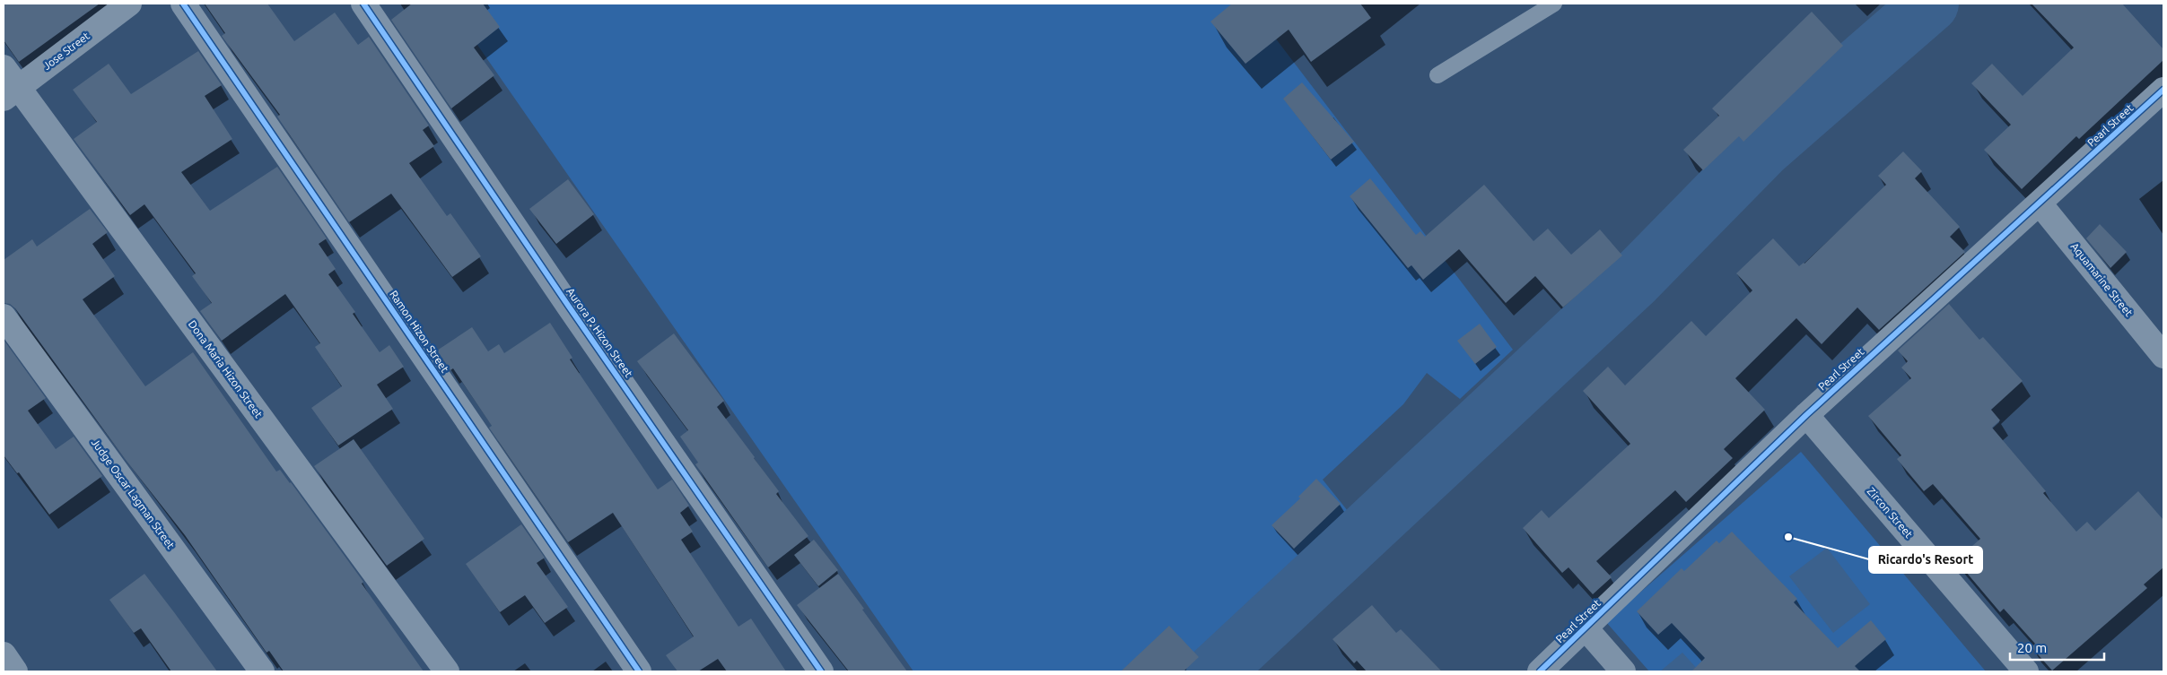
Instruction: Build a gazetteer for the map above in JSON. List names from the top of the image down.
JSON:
{
  "streets": {
    "street": [
      "Jose Street",
      "Pearl Street",
      "Aquamarine Street",
      "Ramon Hizon Street",
      "Aurora P. Hizon Street",
      "Dona Maria Hizon Street",
      "Judge Oscar Lagman Street",
      "Zircon Street"
    ]
  },
  "crossings": [
    ["Jose Street", "Dona Maria Hizon Street"],
    ["Pearl Street", "Aquamarine Street"],
    ["Pearl Street", "Zircon Street"]
  ],
  "places": ["Ricardo's Resort"],
  "scale_bar": "20 m"
}
